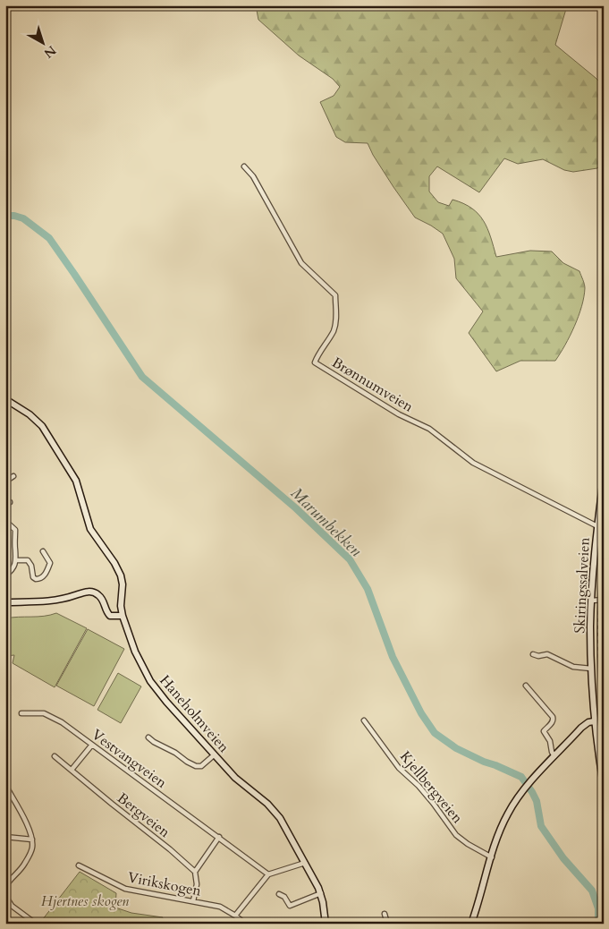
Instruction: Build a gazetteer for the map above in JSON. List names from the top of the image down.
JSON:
{
  "streets": {
    "main road": ["Skiringssalveien", "Haneholmveien"],
    "street": [
      "Brønnumveien",
      "Vestvangveien",
      "Kjellbergveien",
      "Bergveien",
      "Virikskogen"
    ]
  },
  "crossings": [
    ["Brønnumveien", "Skiringssalveien"]
  ],
  "water": ["Marumbekken"],
  "parks": ["Hjertnes skogen"],
  "north": "bottom right"
}
